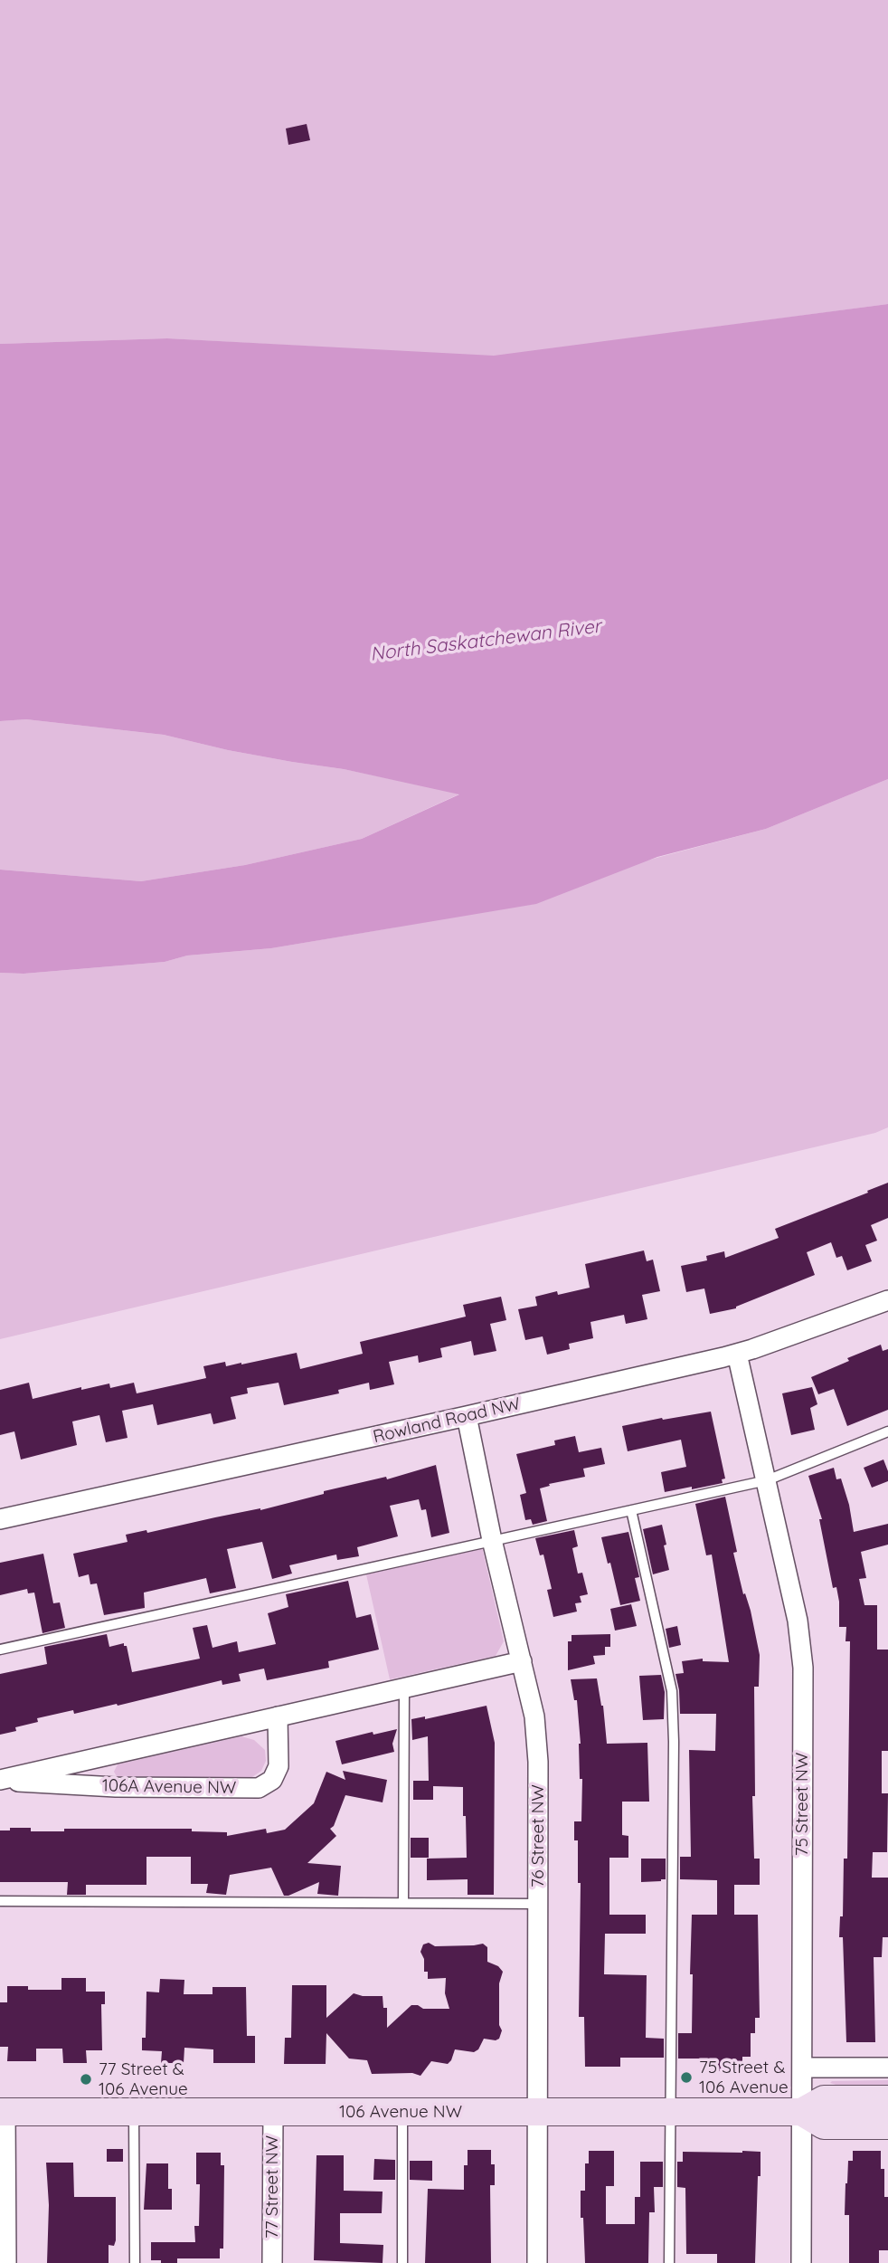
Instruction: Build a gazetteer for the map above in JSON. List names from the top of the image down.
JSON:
{
  "streets": {
    "main road": ["106 Avenue NW"],
    "street": [
      "Rowland Road NW",
      "106A Avenue NW",
      "75 Street NW",
      "76 Street NW",
      "77 Street NW"
    ]
  },
  "crossings": [
    ["Rowland Road NW", "75 Street NW"],
    ["Rowland Road NW", "76 Street NW"],
    ["106A Avenue NW", "76 Street NW"],
    ["75 Street NW", "106 Avenue NW"],
    ["76 Street NW", "106 Avenue NW"],
    ["106 Avenue NW", "77 Street NW"]
  ],
  "water": ["North Saskatchewan River"],
  "places": ["75 Street & 106 Avenue", "77 Street & 106 Avenue"]
}
